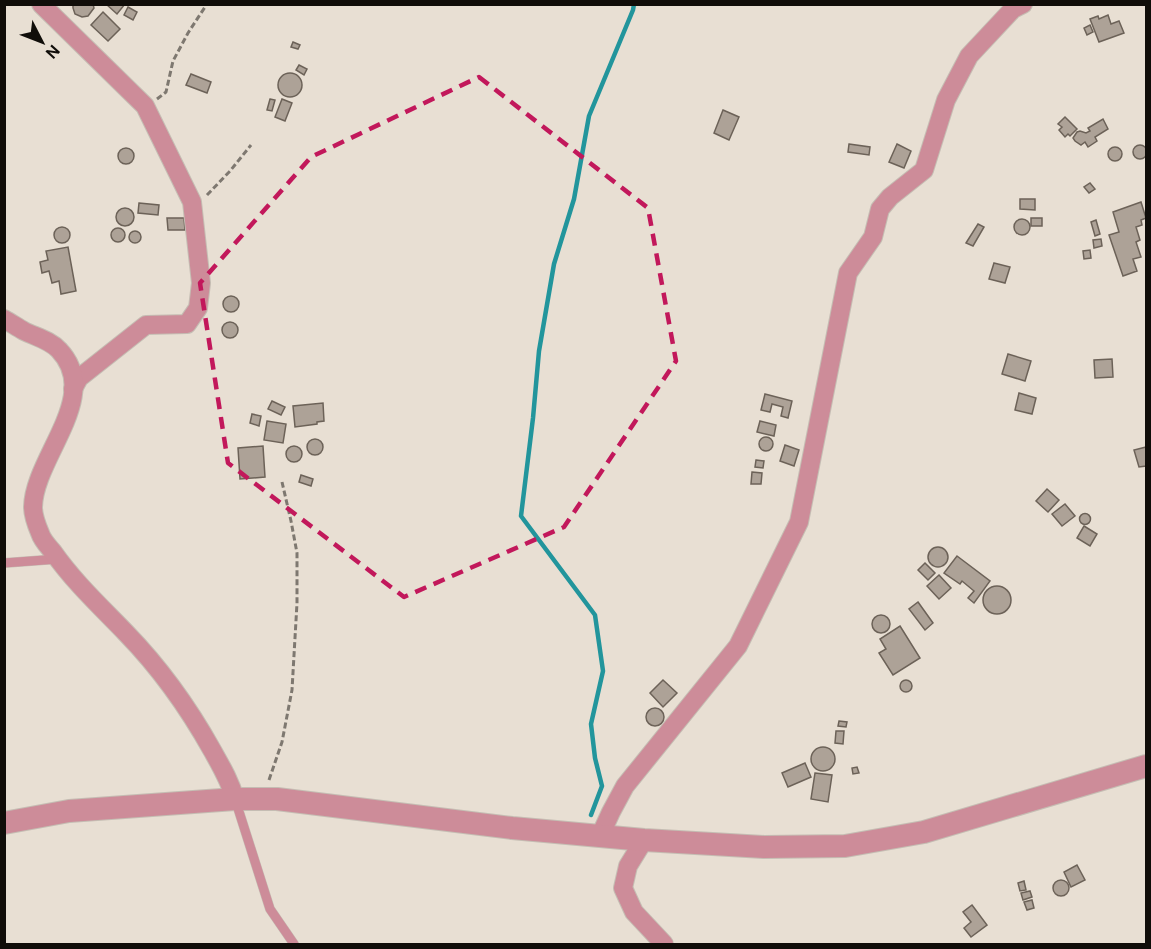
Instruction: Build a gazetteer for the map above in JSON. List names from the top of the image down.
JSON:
{
  "north": "bottom right"
}
